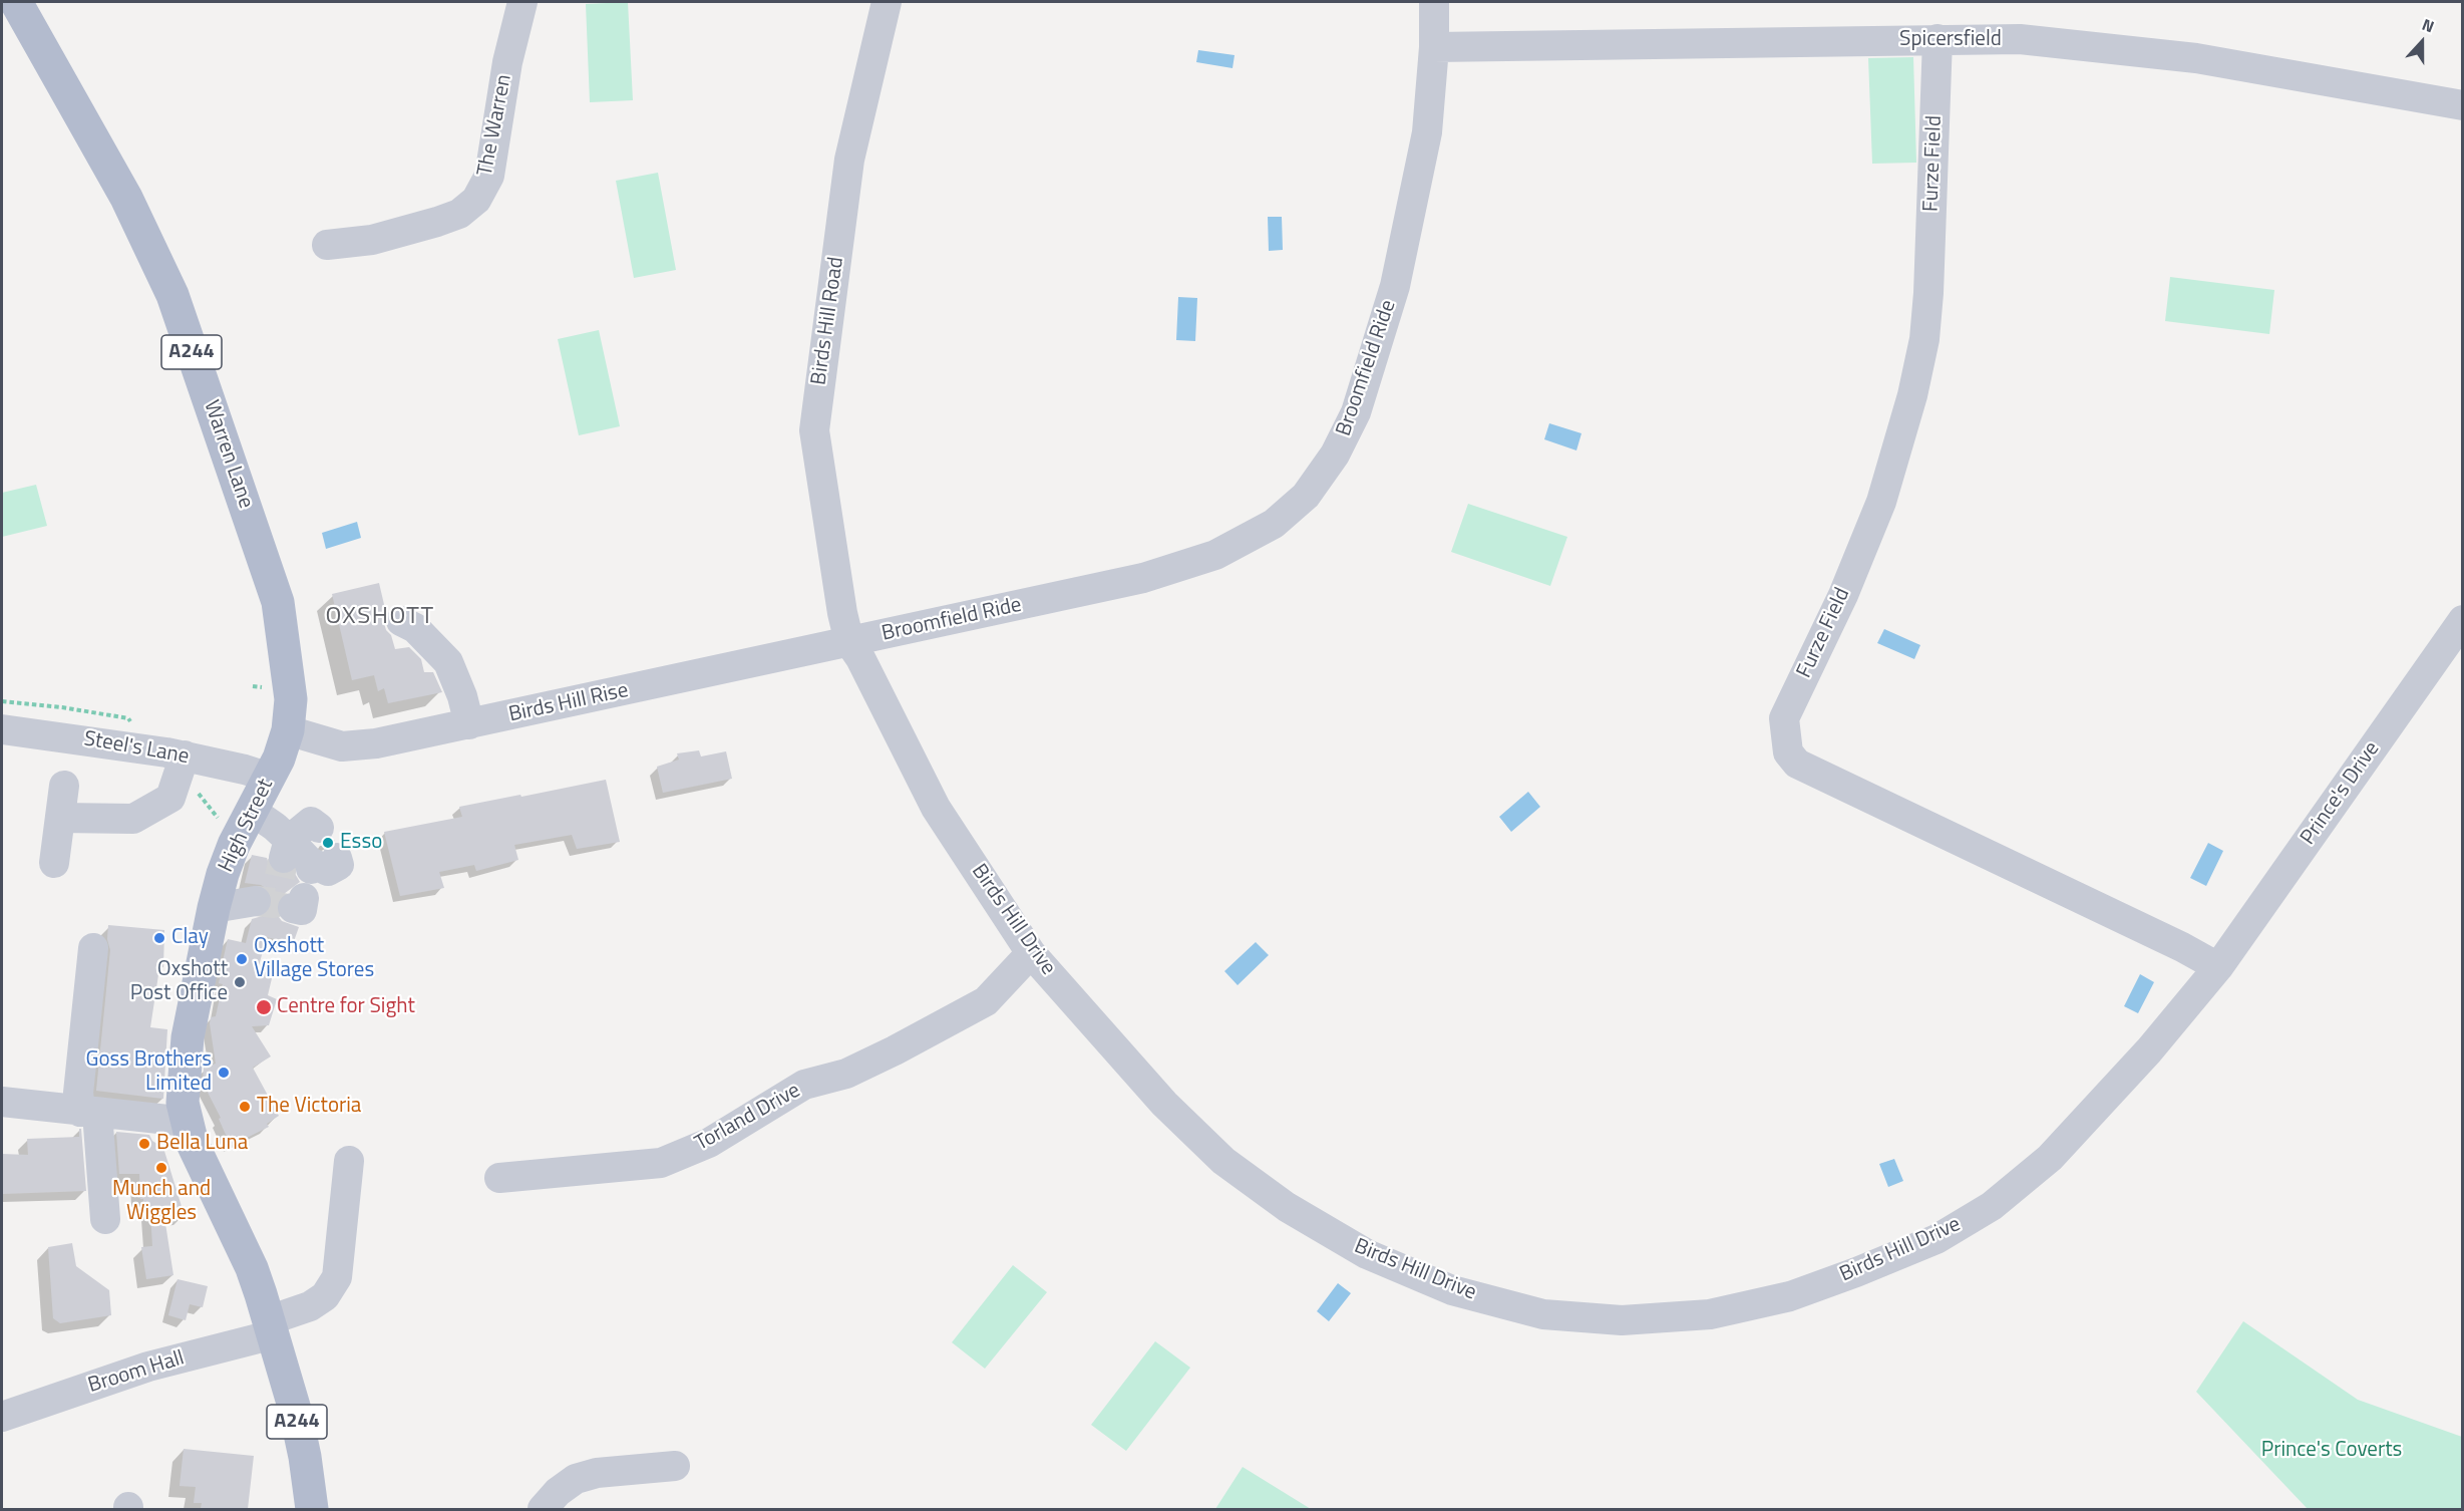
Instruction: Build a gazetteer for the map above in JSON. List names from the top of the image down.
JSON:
{
  "streets": {
    "main road": ["A244", "Warren Lane", "High Street"],
    "street": [
      "Spicersfield",
      "The Warren",
      "Furze Field",
      "Birds Hill Road",
      "Broomfield Ride",
      "Birds Hill Rise",
      "Steel's Lane",
      "Prince's Drive",
      "Birds Hill Drive",
      "Torland Drive",
      "Broom Hall"
    ]
  },
  "crossings": [
    ["Spicersfield", "Furze Field"],
    ["Spicersfield", "Broomfield Ride"],
    ["Furze Field", "Prince's Drive"],
    ["Furze Field", "Birds Hill Drive"],
    ["Birds Hill Road", "Broomfield Ride"],
    ["Birds Hill Road", "Birds Hill Rise"],
    ["Birds Hill Road", "Birds Hill Drive"],
    ["A244", "High Street"],
    ["A244", "Broom Hall"],
    ["Broomfield Ride", "Birds Hill Rise"],
    ["Broomfield Ride", "Birds Hill Drive"],
    ["Warren Lane", "Birds Hill Rise"],
    ["Warren Lane", "High Street"],
    ["Birds Hill Rise", "High Street"],
    ["Birds Hill Rise", "Birds Hill Drive"],
    ["Steel's Lane", "High Street"],
    ["Prince's Drive", "Birds Hill Drive"],
    ["High Street", "Broom Hall"],
    ["Birds Hill Drive", "Torland Drive"]
  ],
  "districts": ["OXSHOTT"],
  "parks": ["Prince's Coverts"],
  "places": [
    "Esso",
    "Clay",
    "Oxshott Village Stores",
    "Oxshott Post Office",
    "Centre for Sight",
    "Goss Brothers Limited",
    "The Victoria",
    "Bella Luna",
    "Munch and Wiggles"
  ],
  "north": "top"
}
